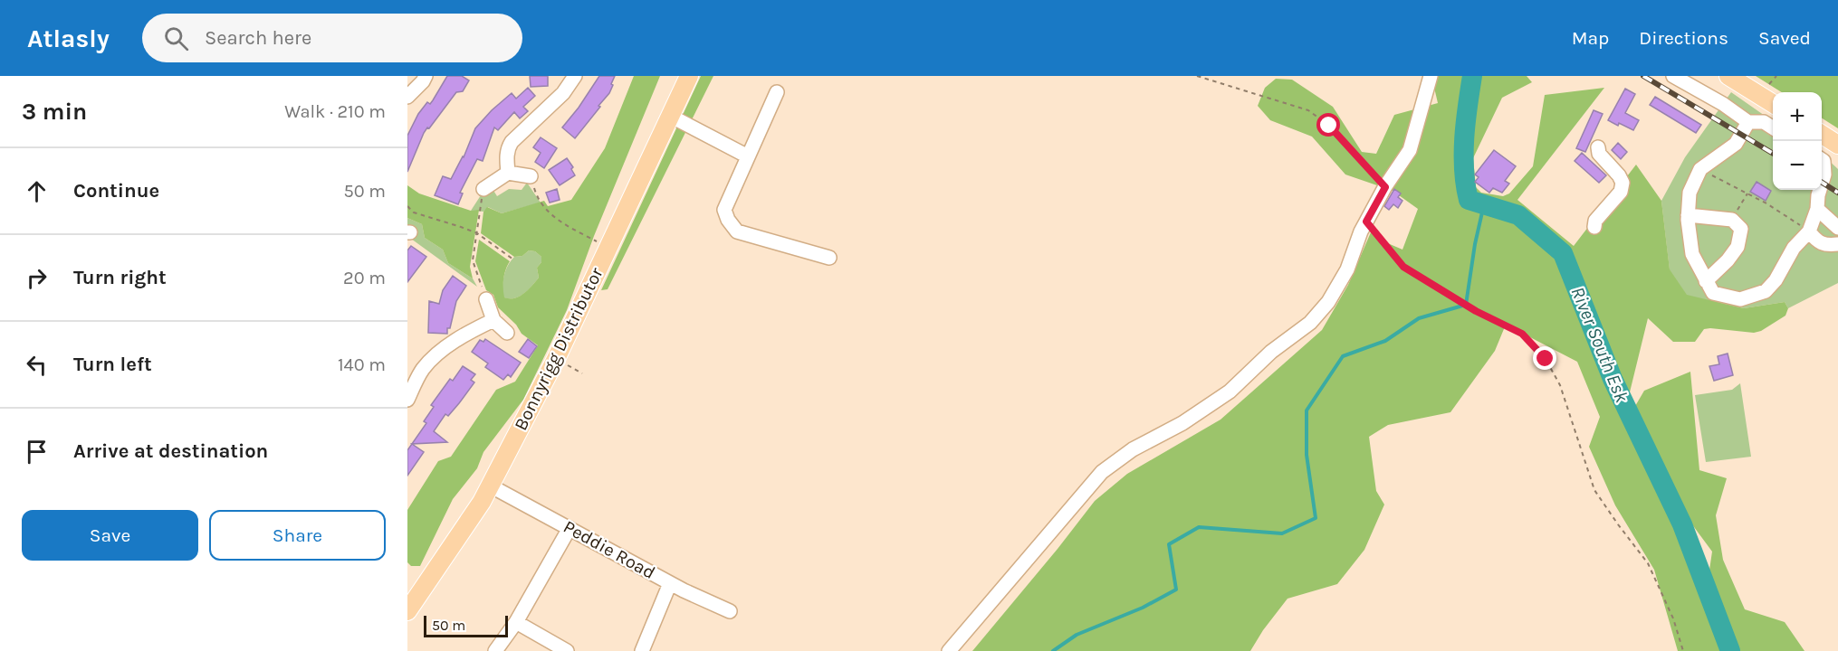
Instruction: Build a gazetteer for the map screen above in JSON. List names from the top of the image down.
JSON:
{
  "streets": {
    "main road": ["Bonnyrigg Distributor"],
    "street": ["Peddie Road"]
  },
  "crossings": [
    ["Bonnyrigg Distributor", "Peddie Road"]
  ],
  "water": ["River South Esk"],
  "scale_bar": "50 m",
  "page": {
    "header": "Atlasly",
    "search": "Search here",
    "nav": ["Map", "Directions", "Saved"],
    "heading": ["3 min", "Walk · 210 m"],
    "map_buttons": ["+", "−"],
    "list": [
      ["Continue", "50 m"],
      ["Turn right", "20 m"],
      ["Turn left", "140 m"],
      "Arrive at destination"
    ],
    "buttons": ["Save", "Share"],
    "scale": "50 m"
  }
}
